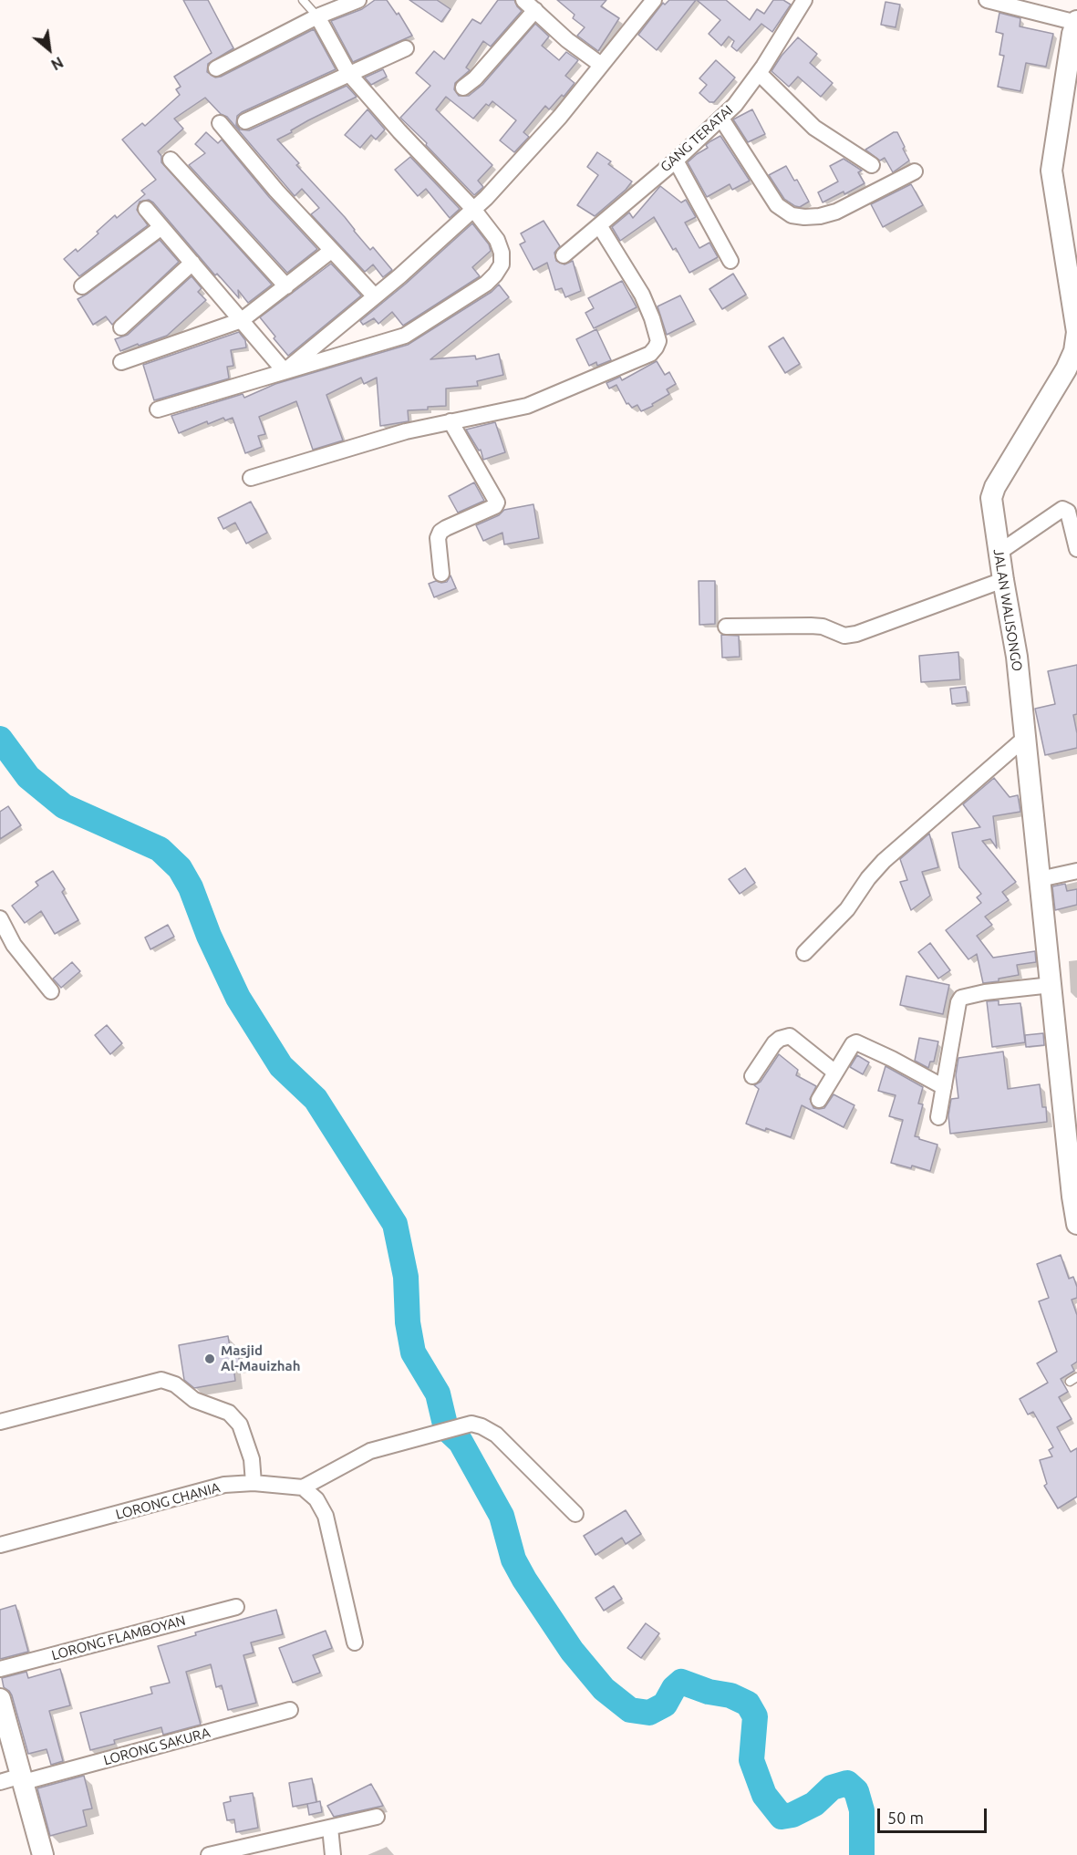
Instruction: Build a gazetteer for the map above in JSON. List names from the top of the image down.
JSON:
{
  "streets": {
    "street": [
      "GANG TERATAI",
      "JALAN WALISONGO",
      "LORONG CHANIA",
      "LORONG FLAMBOYAN",
      "LORONG SAKURA"
    ]
  },
  "places": ["Masjid Al-Mauizhah"],
  "scale_bar": "50 m",
  "north": "bottom right"
}
